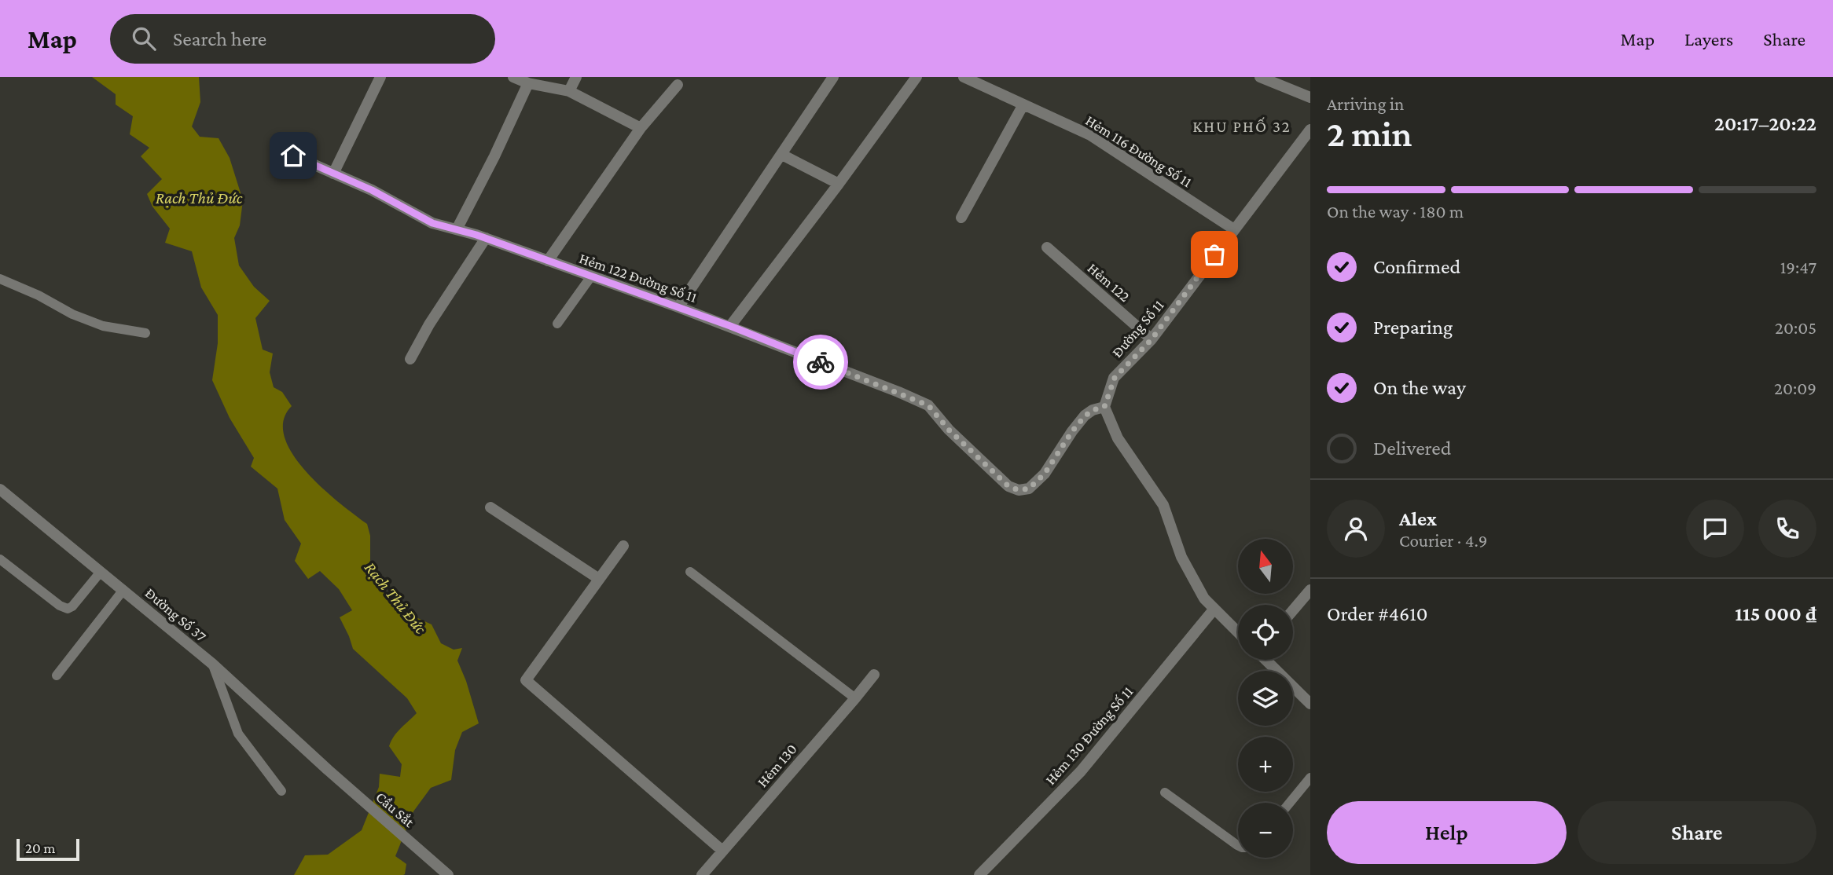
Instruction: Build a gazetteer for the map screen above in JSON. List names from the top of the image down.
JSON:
{
  "streets": {
    "street": [
      "Hẻm 116 Đường Số 11",
      "Hẻm 122 Đường Số 11",
      "Hẻm 122",
      "Đường Số 11",
      "Đường Số 37",
      "Hẻm 130 Đường Số 11",
      "Hẻm 130",
      "Cầu Sắt"
    ]
  },
  "crossings": [
    ["Hẻm 116 Đường Số 11", "Đường Số 11"],
    ["Hẻm 122 Đường Số 11", "Đường Số 11"],
    ["Hẻm 122", "Đường Số 11"],
    ["Đường Số 37", "Cầu Sắt"]
  ],
  "districts": ["KHU PHỐ 32"],
  "water": ["Rạch Thủ Đức"],
  "scale_bar": "20 m",
  "north": "top",
  "page": {
    "header": "Map",
    "search": "Search here",
    "nav": ["Map", "Layers", "Share"],
    "heading": ["2 min", "Arriving in", "20:17–20:22"],
    "panel": [
      "Alex",
      "Courier · 4.9",
      "Order #4610",
      "115 000 ₫"
    ],
    "bar": "On the way · 180 m",
    "list": [
      ["Confirmed", "19:47"],
      ["Preparing", "20:05"],
      ["On the way", "20:09"],
      "Delivered"
    ],
    "map_buttons": ["+", "−"],
    "buttons": ["Help", "Share"],
    "scale": "20 m"
  }
}
